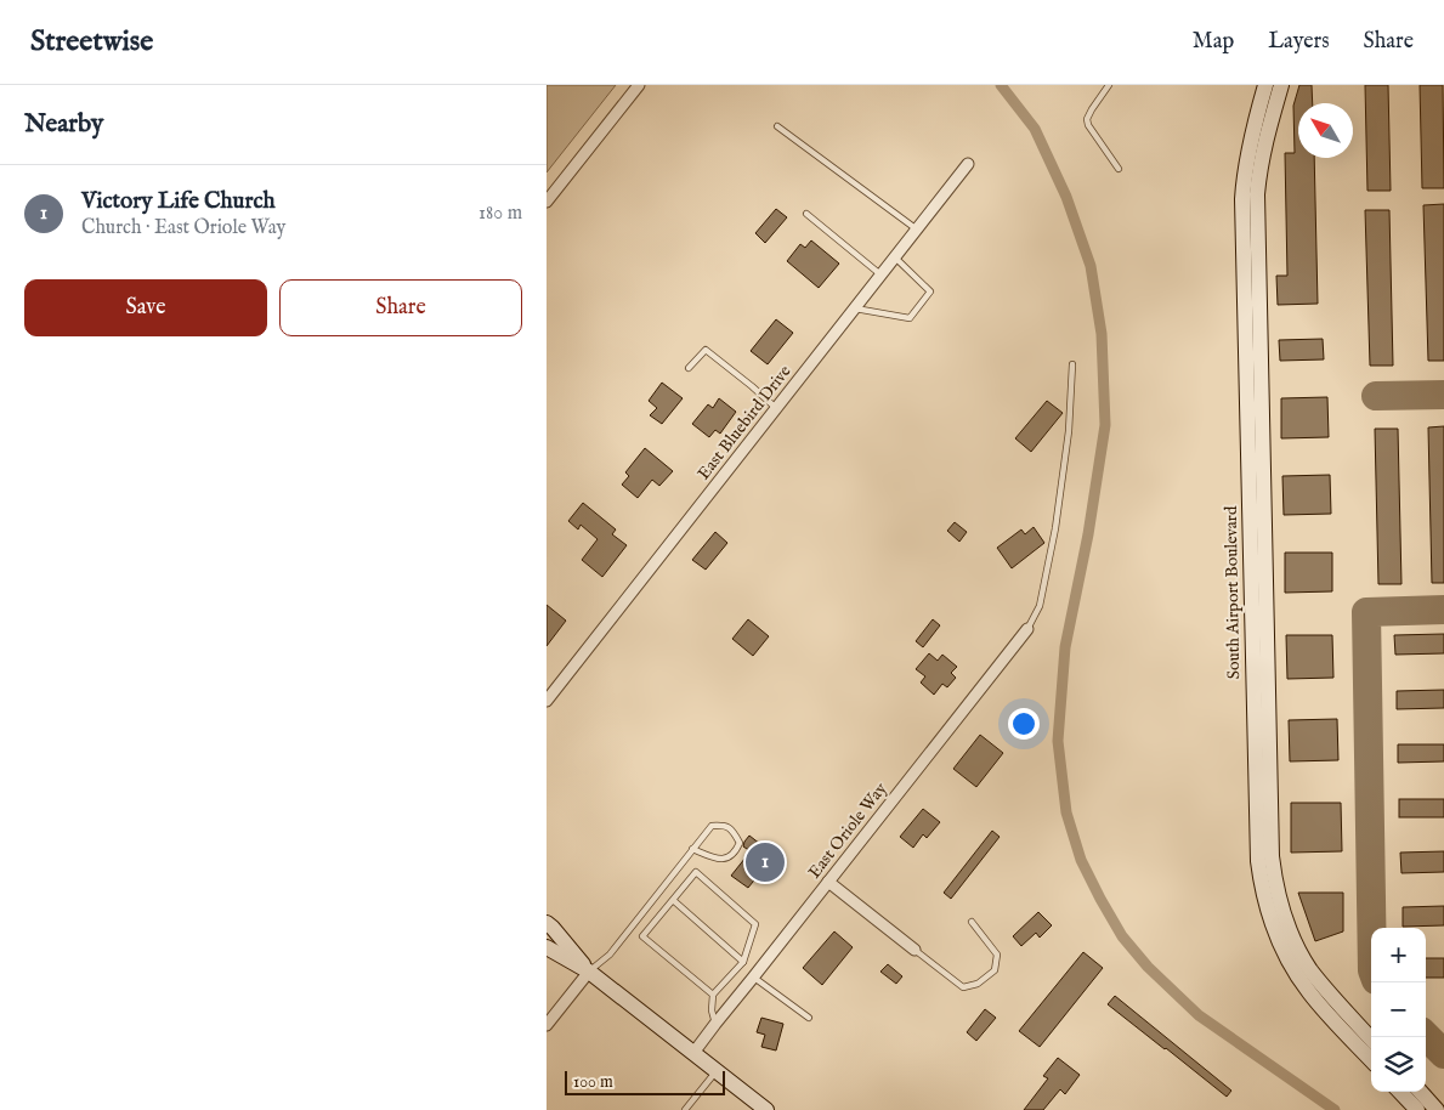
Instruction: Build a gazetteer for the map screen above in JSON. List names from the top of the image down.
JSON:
{
  "streets": {
    "street": ["East Bluebird Drive", "South Airport Boulevard", "East Oriole Way"]
  },
  "scale_bar": "100 m",
  "north": "top left",
  "page": {
    "header": "Streetwise",
    "nav": ["Map", "Layers", "Share"],
    "heading": "Nearby",
    "list": [
      {
        "mark": "1",
        "name": "Victory Life Church",
        "note": "Church · East Oriole Way",
        "value": "180 m"
      }
    ],
    "buttons": ["Save", "Share"],
    "pins": "1",
    "map_buttons": ["+", "−"],
    "scale": "100 m"
  }
}
